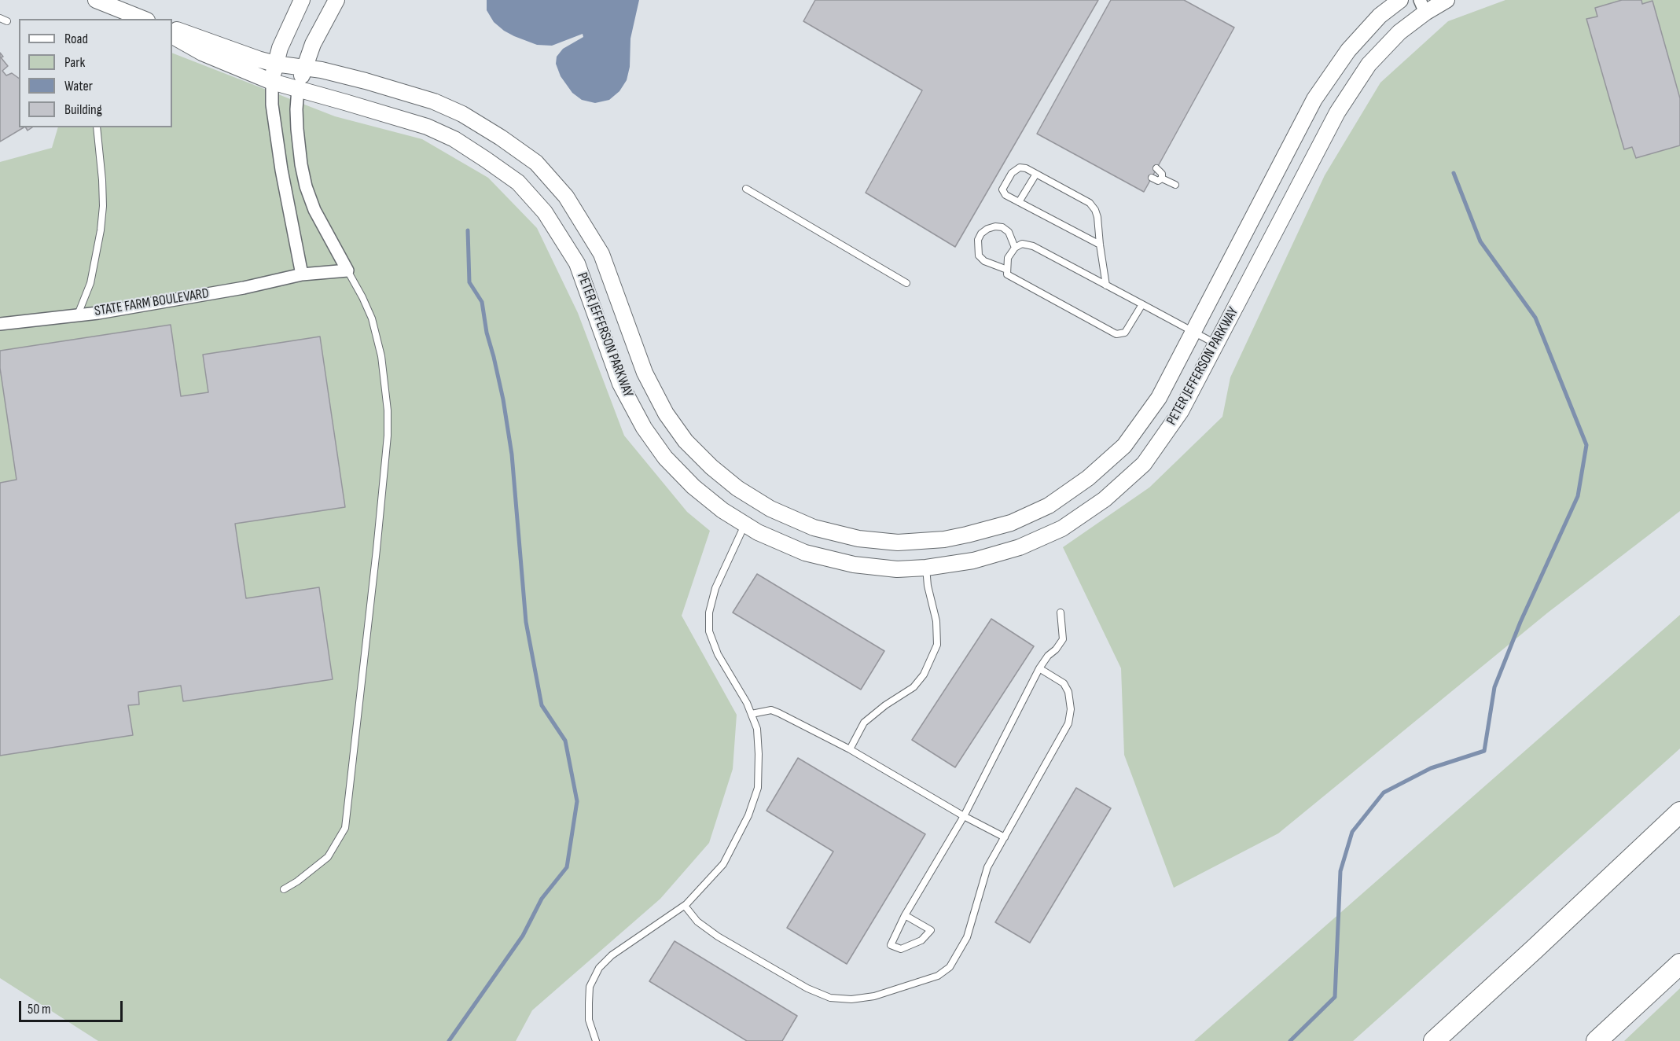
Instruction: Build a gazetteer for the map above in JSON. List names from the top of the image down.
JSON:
{
  "streets": {
    "street": ["STATE FARM BOULEVARD", "PETER JEFFERSON PARKWAY"]
  },
  "legend": [
    "Road",
    "Park",
    "Water",
    "Building"
  ],
  "scale_bar": "50 m"
}
